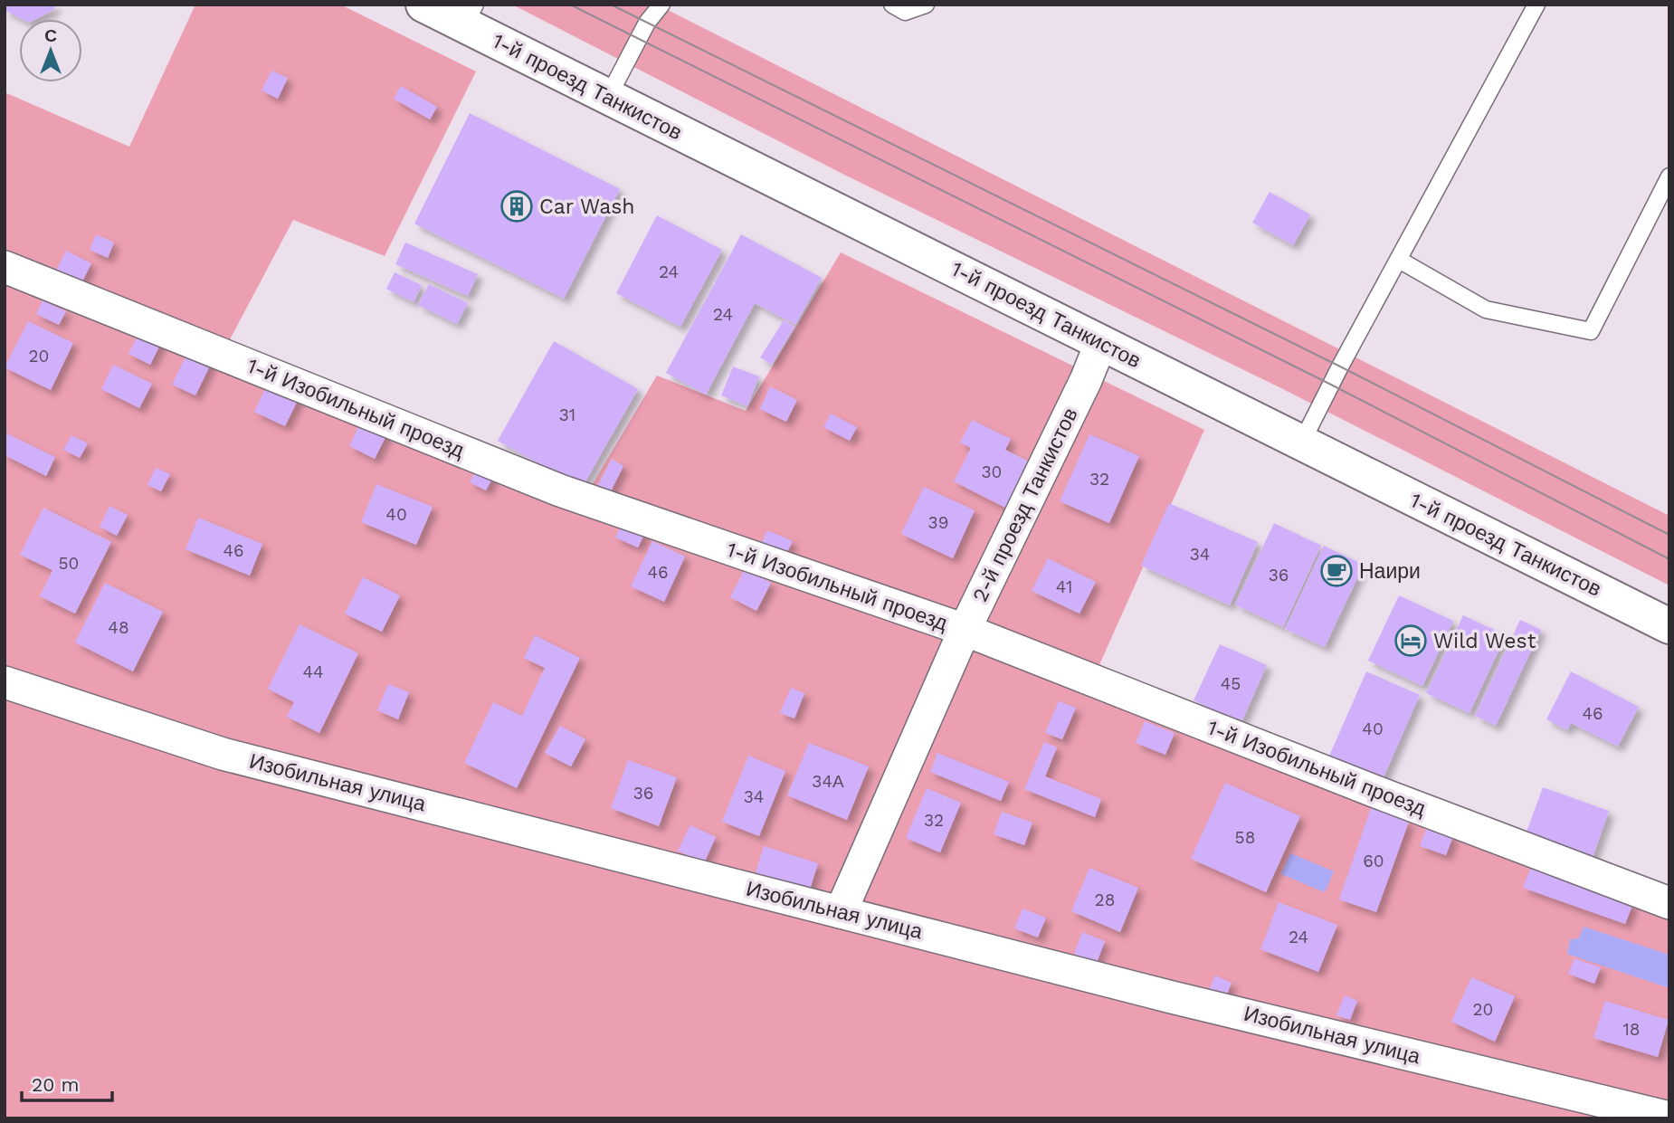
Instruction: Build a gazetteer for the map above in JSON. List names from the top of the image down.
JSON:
{
  "streets": {
    "main road": ["1-й проезд Танкистов"],
    "street": ["1-й Изобильный проезд", "2-й проезд Танкистов", "Изобильная улица"]
  },
  "crossings": [
    ["1-й проезд Танкистов", "2-й проезд Танкистов"],
    ["1-й Изобильный проезд", "2-й проезд Танкистов"],
    ["2-й проезд Танкистов", "Изобильная улица"]
  ],
  "places": {
    "building": ["Car Wash"],
    "cafe": ["Наири"],
    "hotel": ["Wild West"]
  },
  "house_numbers": [
    "24",
    "24",
    "20",
    "31",
    "30",
    "32",
    "40",
    "39",
    "46",
    "34",
    "50",
    "46",
    "36",
    "41",
    "48",
    "44",
    "45",
    "46",
    "40",
    "34А",
    "36",
    "34",
    "32",
    "58",
    "60",
    "28",
    "24",
    "20",
    "18"
  ],
  "scale_bar": "20 m",
  "north": "top"
}
